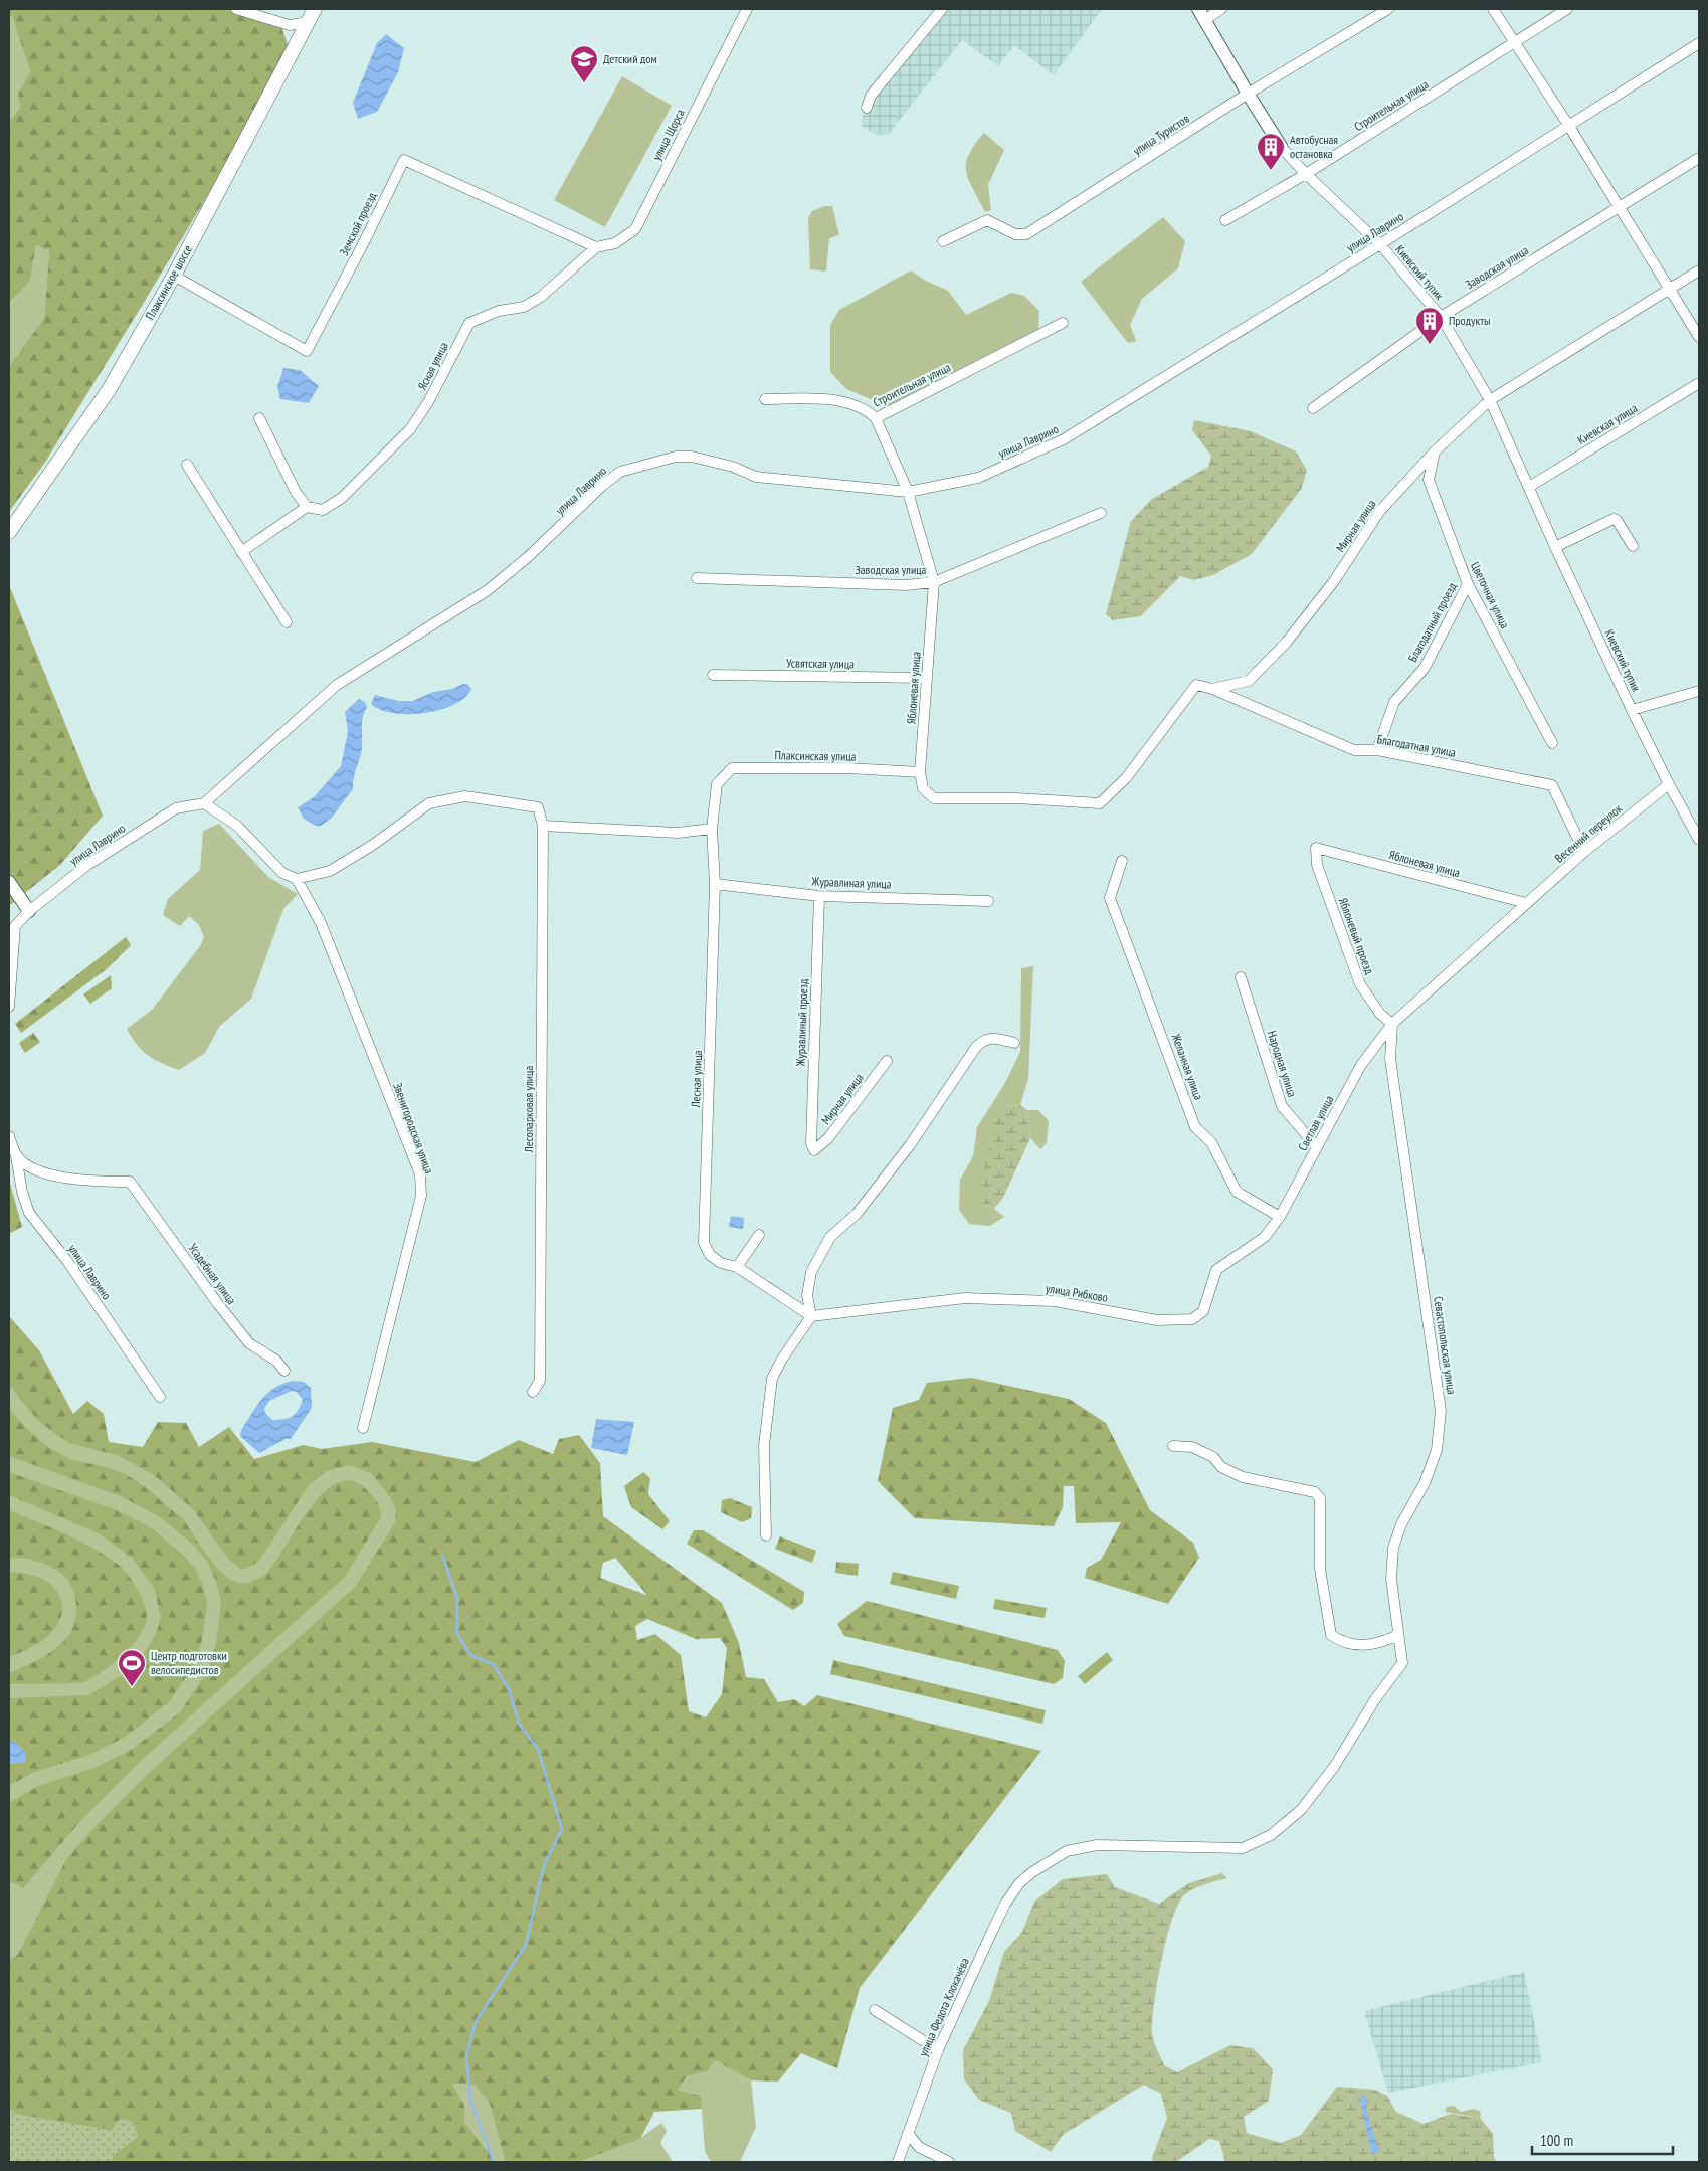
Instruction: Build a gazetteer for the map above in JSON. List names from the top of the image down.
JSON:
{
  "streets": {
    "main road": ["Плаксинское шоссе"],
    "street": [
      "Строительная улица",
      "улица Щорса",
      "улица Туристов",
      "Земской проезд",
      "улица Лаврино",
      "Заводская улица",
      "Киевский тупик",
      "Ясная улица",
      "Киевская улица",
      "Мирная улица",
      "Цветочная улица",
      "Благодатный проезд",
      "Усвятская улица",
      "Яблоневая улица",
      "Благодатная улица",
      "Плаксинская улица",
      "Весенний переулок",
      "Журавлиная улица",
      "Яблоневый проезд",
      "Журавлиный проезд",
      "Народная улица",
      "Желанная улица",
      "Лесная улица",
      "Лесопарковая улица",
      "Светлая улица",
      "Звенигородская улица",
      "Усадебная улица",
      "улица Рибково",
      "Севастопольская улица",
      "улица Федота Клокачёва"
    ]
  },
  "crossings": [
    ["Строительная улица", "Киевский тупик"],
    ["Строительная улица", "Яблоневая улица"],
    ["улица Щорса", "Земской проезд"],
    ["улица Щорса", "Ясная улица"],
    ["Земской проезд", "Плаксинское шоссе"],
    ["Земской проезд", "Ясная улица"],
    ["улица Лаврино", "Киевский тупик"],
    ["улица Лаврино", "Яблоневая улица"],
    ["улица Лаврино", "Усадебная улица"],
    ["Заводская улица", "Киевский тупик"],
    ["Заводская улица", "Яблоневая улица"],
    ["Киевский тупик", "Киевская улица"],
    ["Киевский тупик", "Мирная улица"],
    ["Киевский тупик", "Весенний переулок"],
    ["Мирная улица", "Цветочная улица"],
    ["Мирная улица", "Яблоневая улица"],
    ["Мирная улица", "Благодатная улица"],
    ["Мирная улица", "Журавлиный проезд"],
    ["Цветочная улица", "Благодатный проезд"],
    ["Благодатный проезд", "Благодатная улица"],
    ["Усвятская улица", "Яблоневая улица"],
    ["Яблоневая улица", "Плаксинская улица"],
    ["Яблоневая улица", "Весенний переулок"],
    ["Яблоневая улица", "Яблоневый проезд"],
    ["Благодатная улица", "Весенний переулок"],
    ["Плаксинская улица", "Лесная улица"],
    ["Весенний переулок", "Яблоневый проезд"],
    ["Весенний переулок", "Светлая улица"],
    ["Весенний переулок", "Севастопольская улица"],
    ["Журавлиная улица", "Журавлиный проезд"],
    ["Журавлиная улица", "Лесная улица"],
    ["Яблоневый проезд", "Светлая улица"],
    ["Яблоневый проезд", "Севастопольская улица"],
    ["Народная улица", "Светлая улица"],
    ["Желанная улица", "Светлая улица"],
    ["Лесная улица", "улица Рибково"],
    ["Светлая улица", "улица Рибково"],
    ["Светлая улица", "Севастопольская улица"],
    ["Севастопольская улица", "улица Федота Клокачёва"]
  ],
  "places": {
    "school or university": ["Детский дом"],
    "building": ["Автобусная остановка", "Продукты"],
    "sports": ["Центр подготовки велосипедистов"]
  },
  "scale_bar": "100 m"
}
